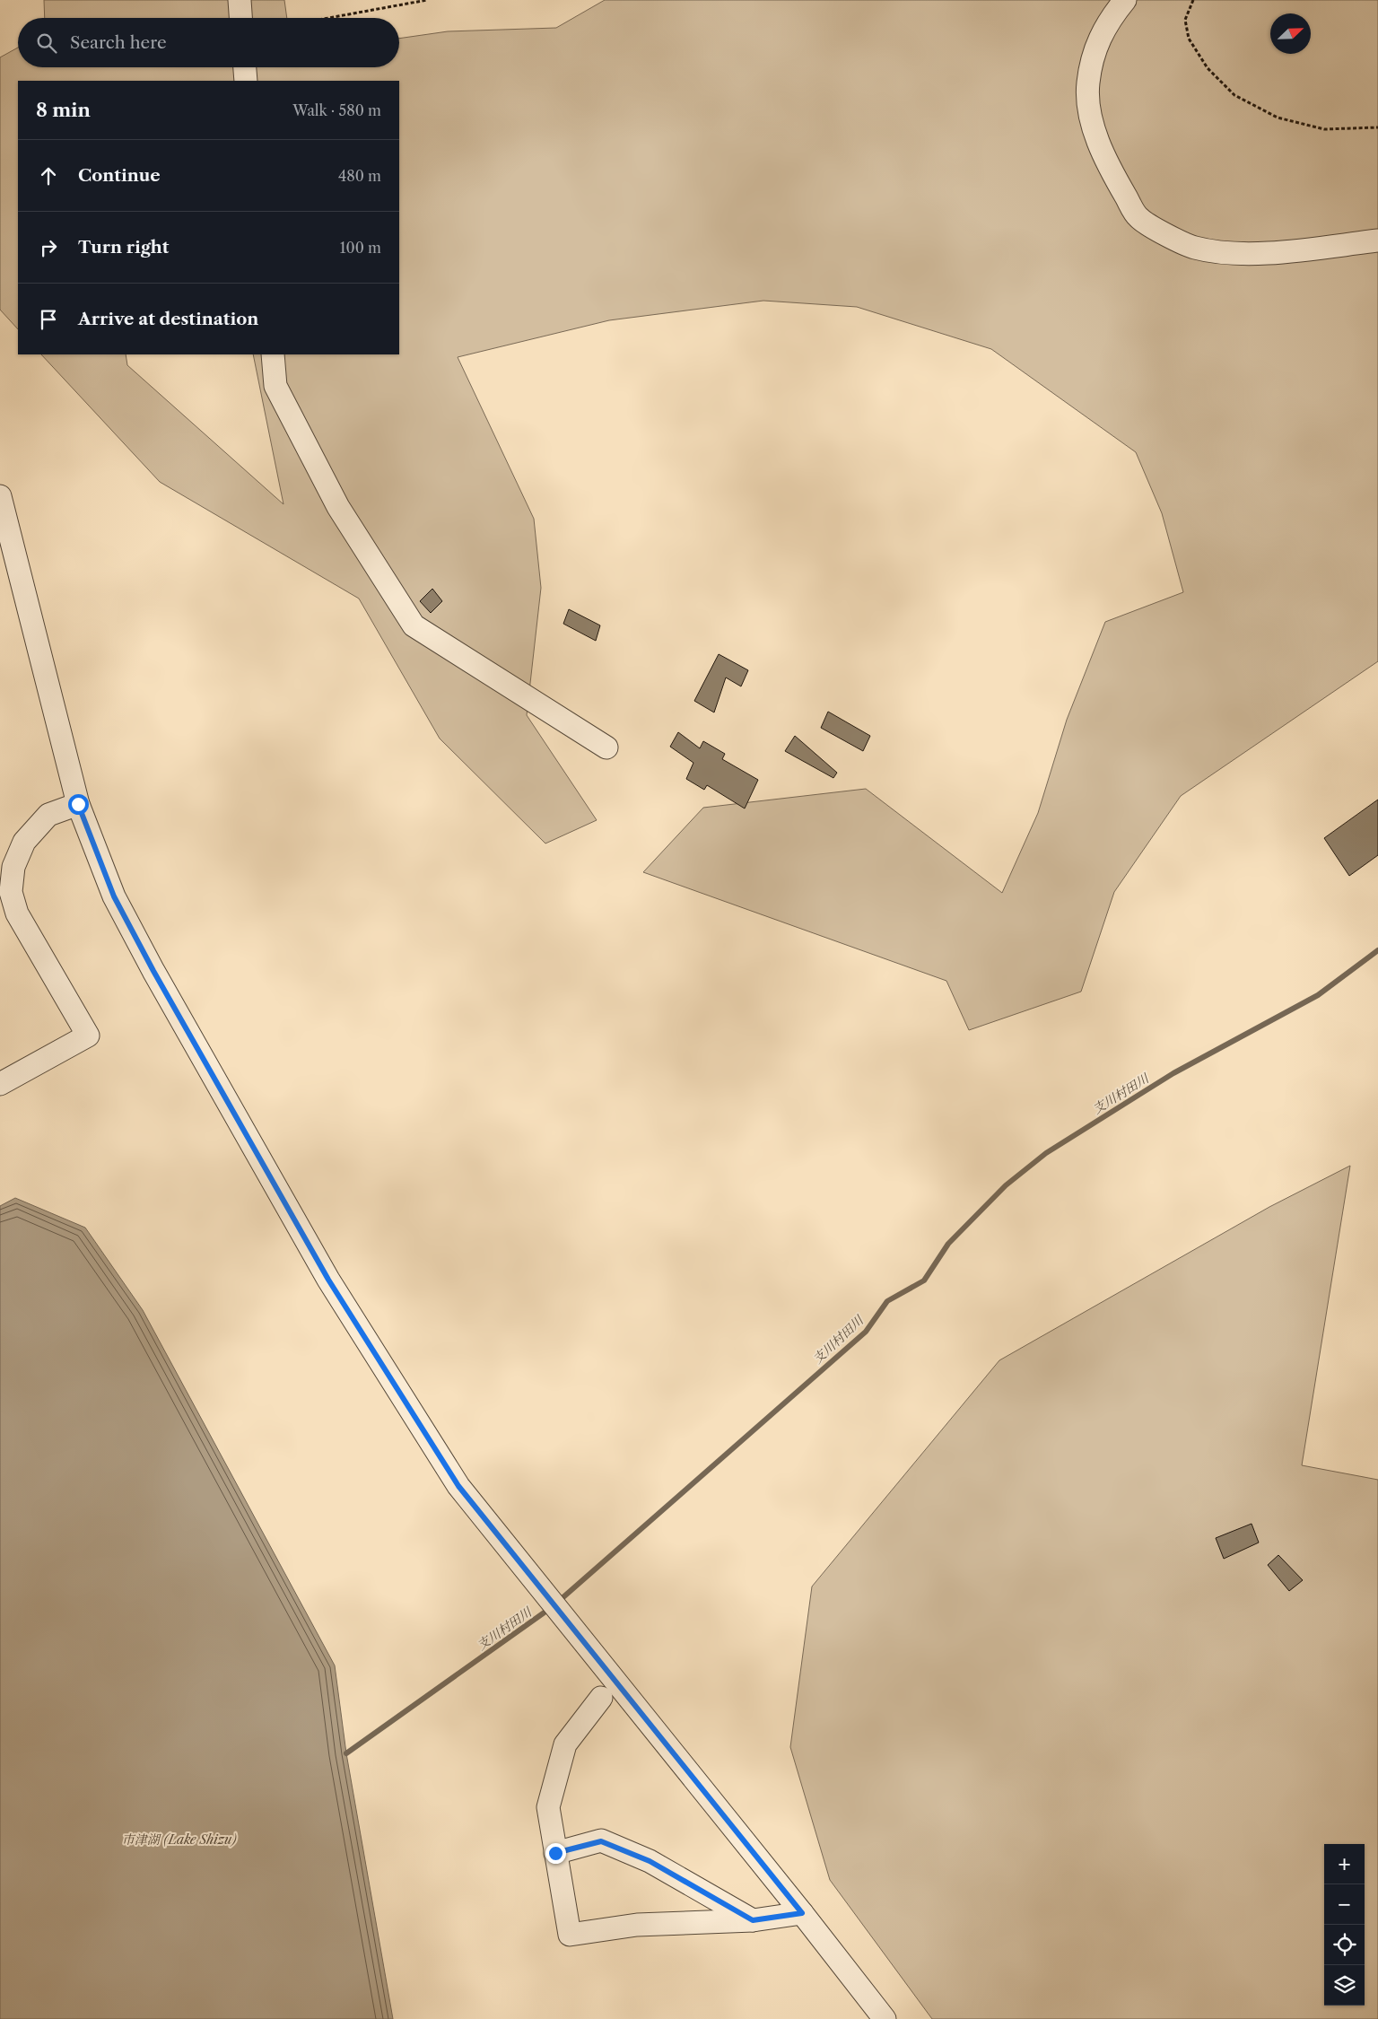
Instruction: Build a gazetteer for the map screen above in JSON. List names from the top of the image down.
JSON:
{
  "water": ["支川村田川", "市津湖 (Lake Shizu)"],
  "north": "top right",
  "page": {
    "search": "Search here",
    "heading": ["8 min", "Walk · 580 m"],
    "list": [
      ["Continue", "480 m"],
      ["Turn right", "100 m"],
      "Arrive at destination"
    ],
    "map_buttons": ["+", "−"]
  }
}
